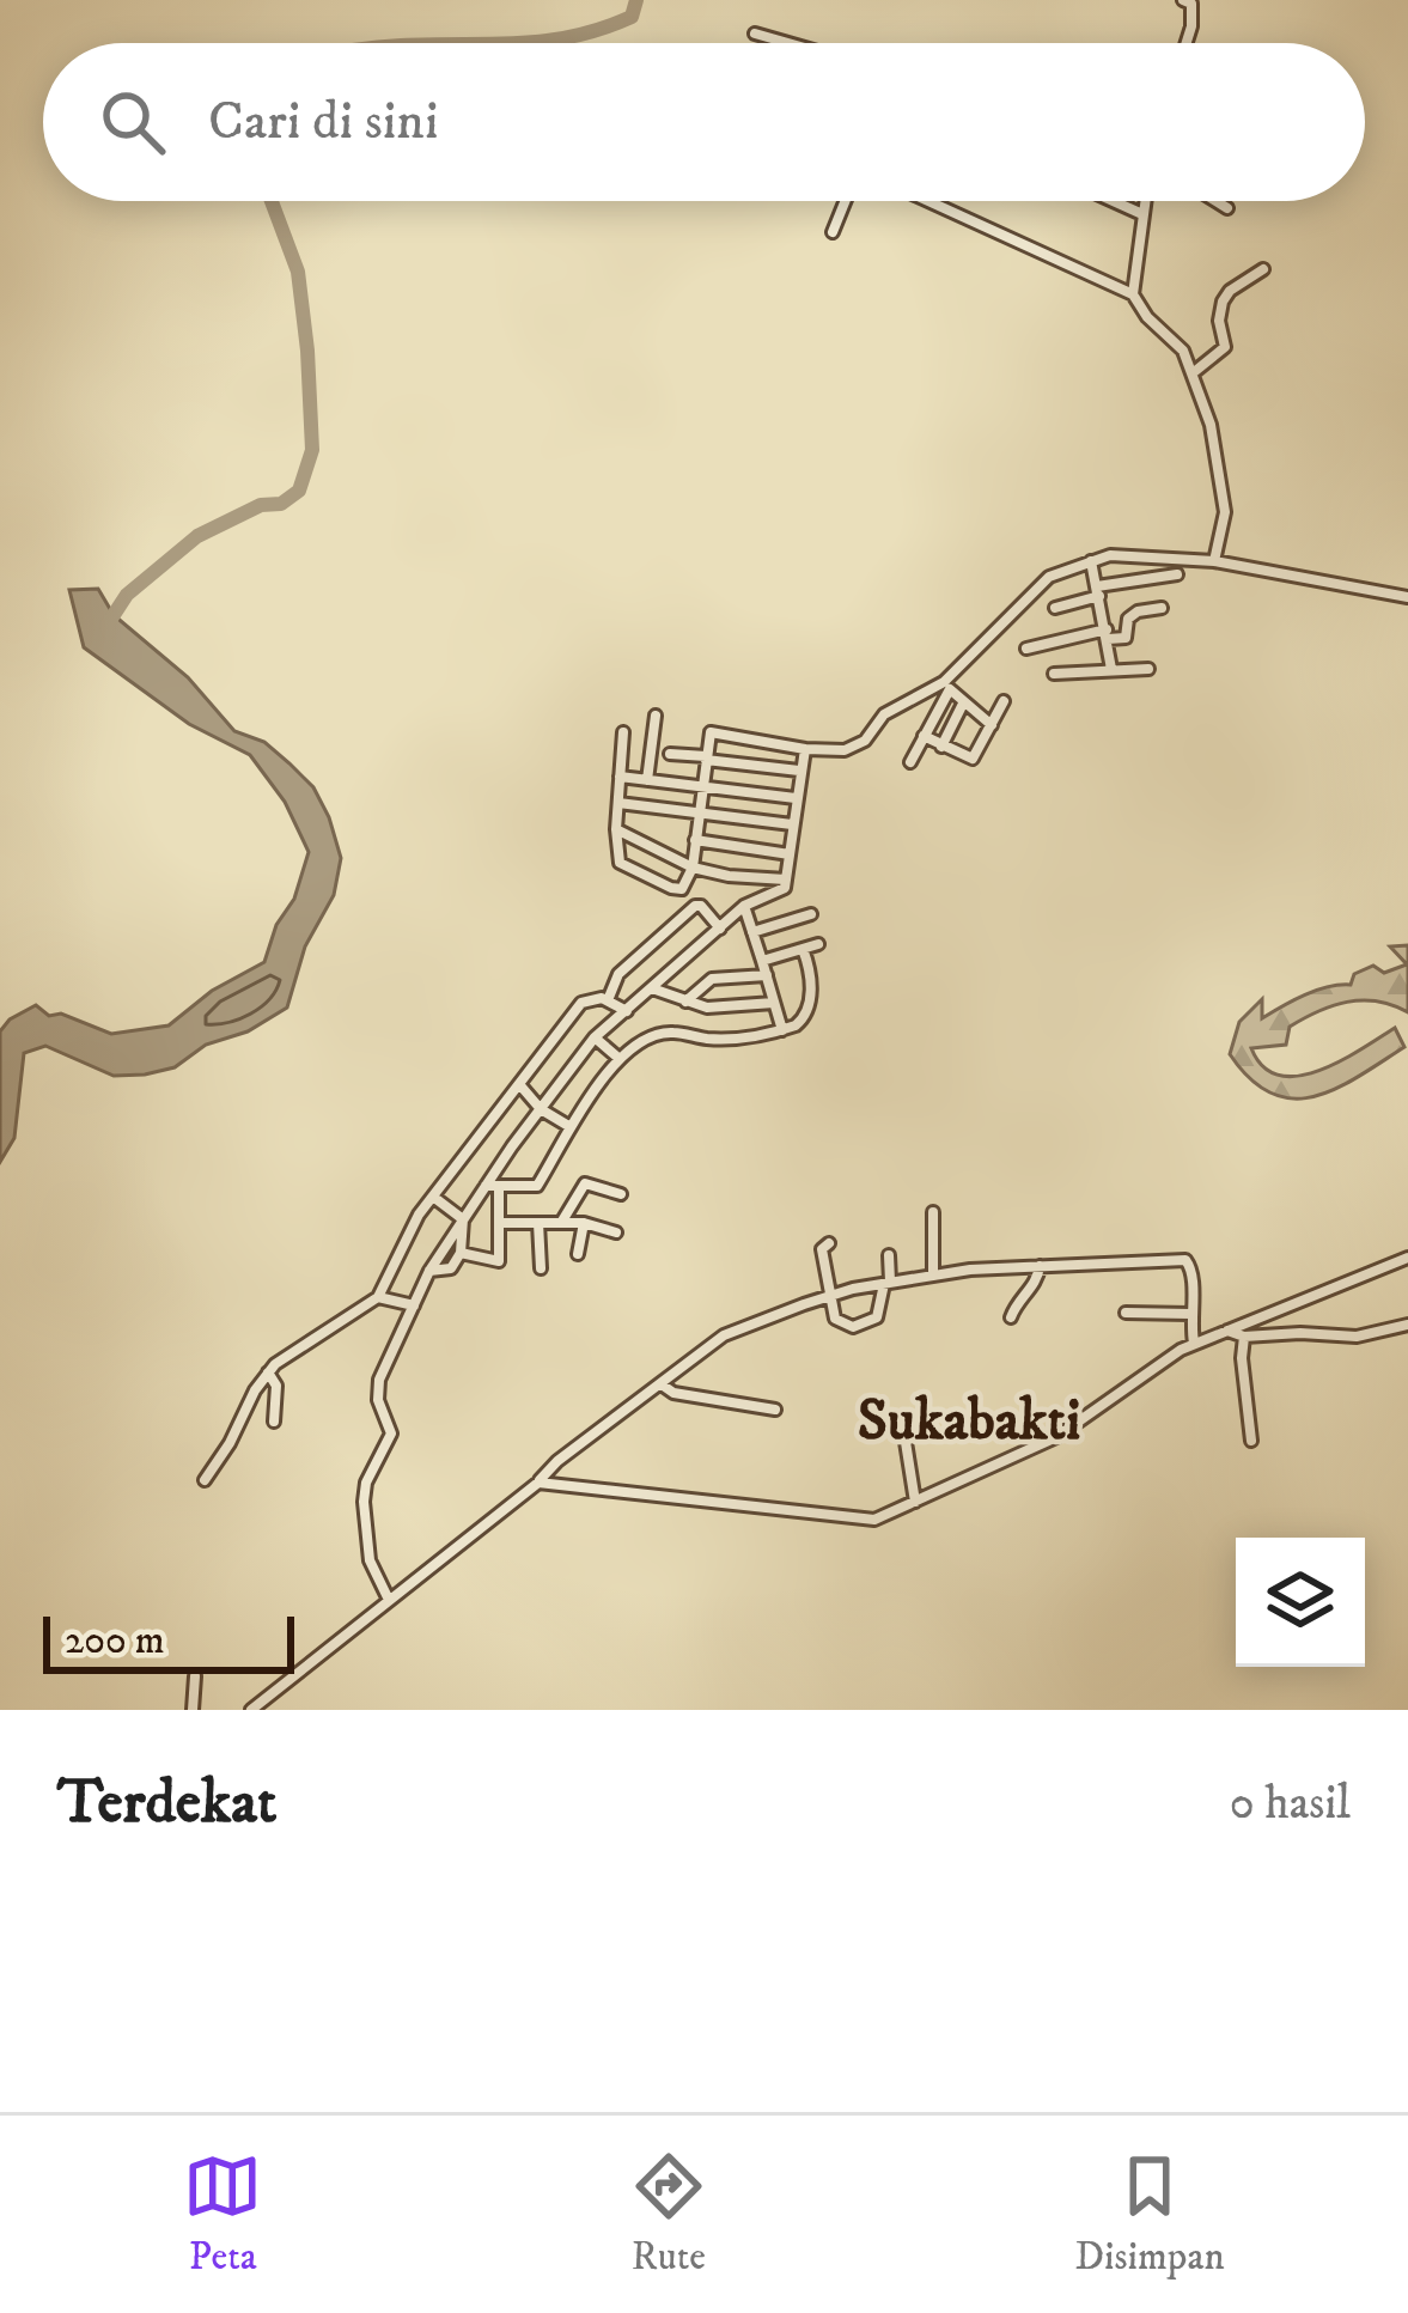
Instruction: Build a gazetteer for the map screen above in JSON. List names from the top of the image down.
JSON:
{
  "districts": ["Sukabakti"],
  "scale_bar": "200 m",
  "page": {
    "search": "Cari di sini",
    "scale": "200 m",
    "heading": ["Terdekat", "0 hasil"],
    "nav": ["Peta", "Rute", "Disimpan"]
  }
}
